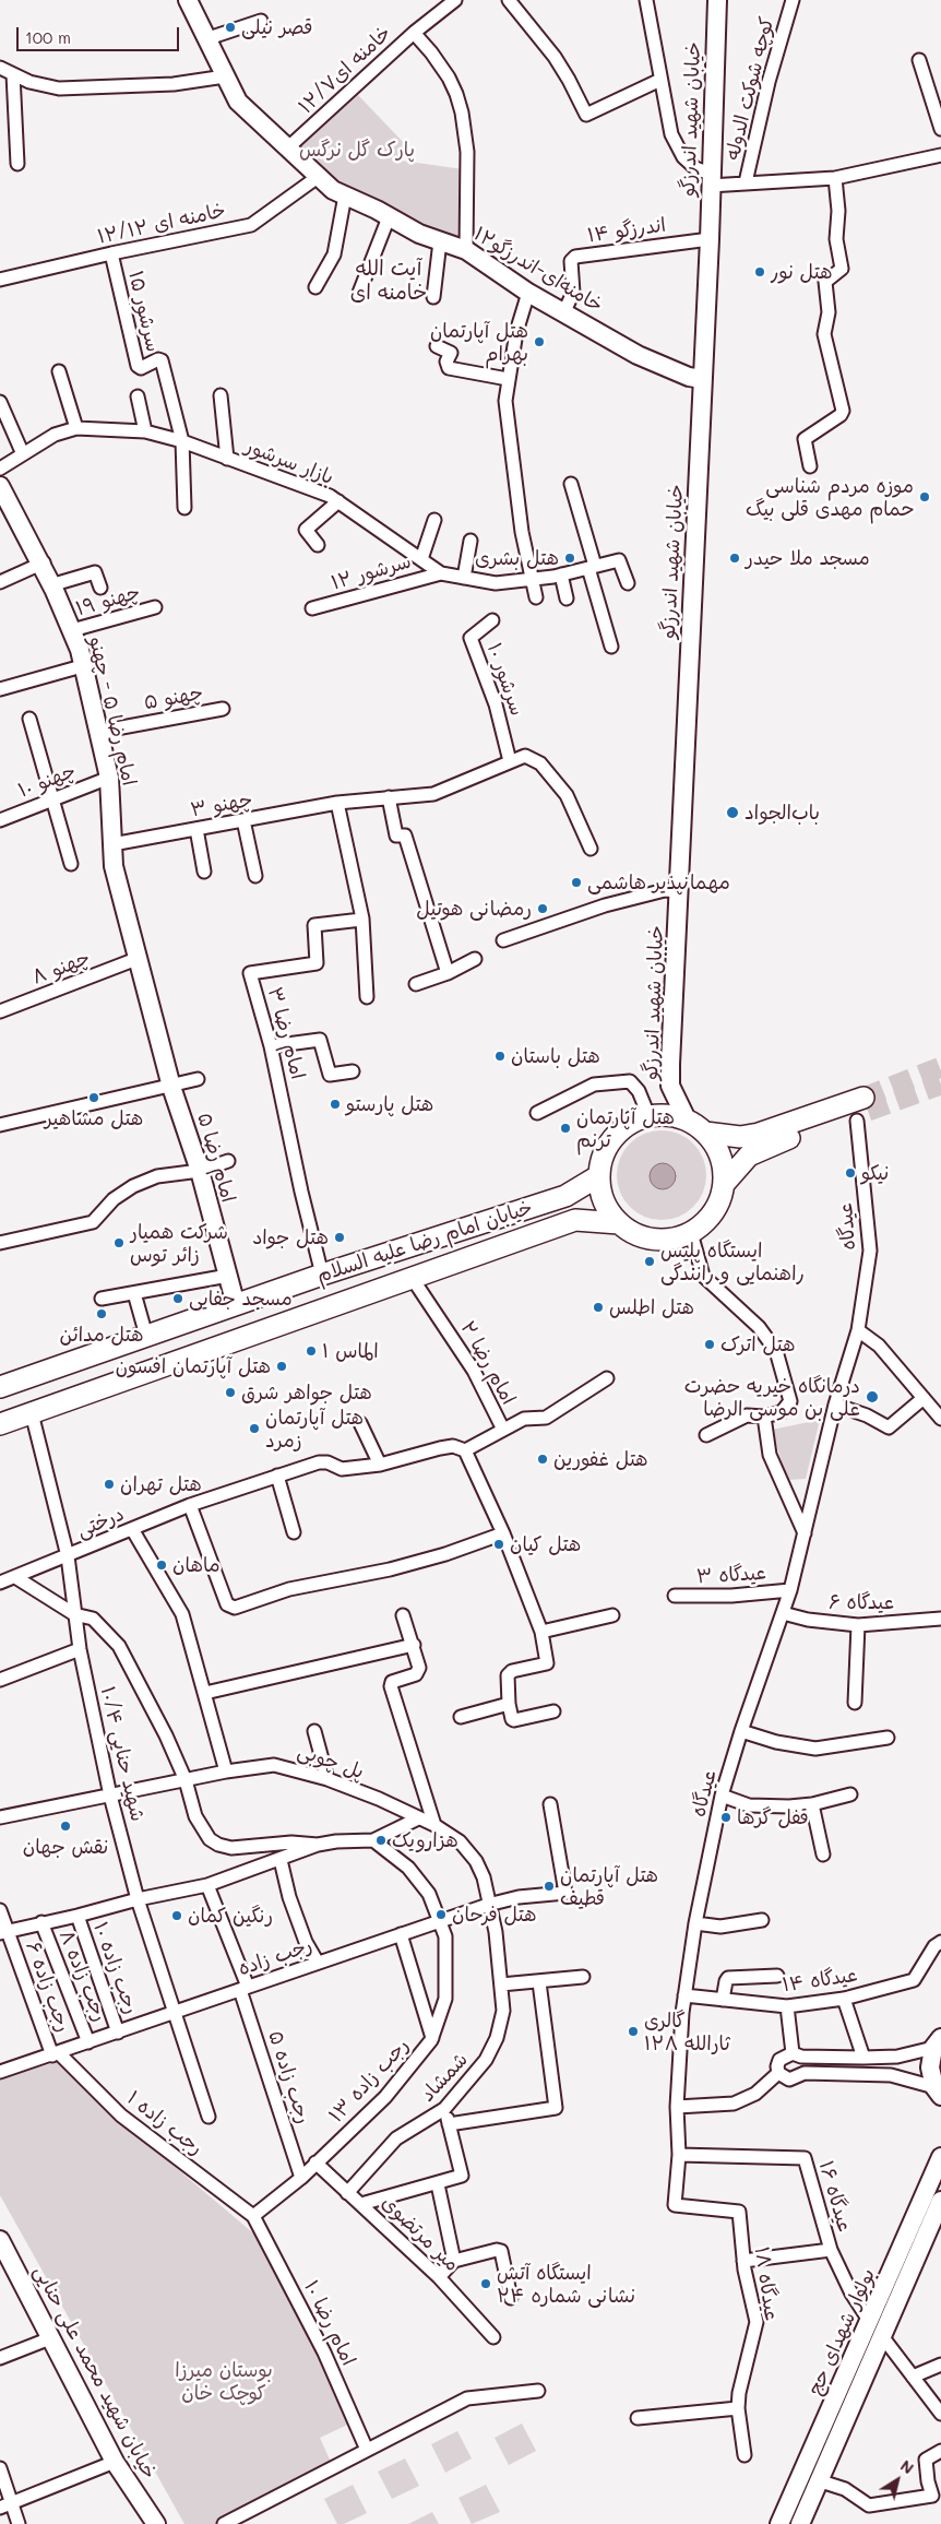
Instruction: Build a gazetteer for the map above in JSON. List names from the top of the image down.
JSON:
{
  "streets": {
    "main road": ["خیابان امام رضا علیه السلام"],
    "street": [
      "خامنه ای۱۲/۷",
      "کوچه شوکت الدوله",
      "خیابان شهید اندرزگو",
      "خامنه ای ۱۲/۱۲",
      "اندرزگو ۱۴",
      "خامنه‌ای-اندرزگو۱۲",
      "سرشور ۱۵",
      "بازار سرشور",
      "سرشور ۱۲",
      "چهنو ۱۹",
      "سرشور ۱۰",
      "چهنو ۵",
      "امام رضا ۵ - چهنو",
      "چهنو ۱۰",
      "چهنو ۳",
      "چهنو ۸",
      "امام رضا ۳",
      "امام رضا ۵",
      "عیدگاه",
      "امام رضا ۲",
      "درختی",
      "عیدگاه ۳",
      "عیدگاه ۶",
      "شهید حنایی ۱۰/۴",
      "پل چوبی",
      "رجب زاده",
      "رجب زاده ۱۰",
      "رجب زاده ۸",
      "عیدگاه ۱۴",
      "رجب زاده ۶",
      "رجب زاده ۵",
      "شمشاد",
      "رجب زاده ۱۳",
      "رجب زاده ۱",
      "عیدگاه ۱۶",
      "میر مرتضوی",
      "عیدگاه ۱۸",
      "امام رضا ۱۰",
      "بولوار شهدای حج",
      "خیابان شهید محمد علی حنایی"
    ]
  },
  "crossings": [
    ["خامنه ای۱۲/۷", "خامنه‌ای-اندرزگو۱۲"],
    ["کوچه شوکت الدوله", "خیابان شهید اندرزگو"],
    ["خیابان شهید اندرزگو", "اندرزگو ۱۴"],
    ["خیابان شهید اندرزگو", "خامنه‌ای-اندرزگو۱۲"],
    ["خیابان شهید اندرزگو", "خیابان امام رضا علیه السلام"],
    ["خامنه ای ۱۲/۱۲", "خامنه‌ای-اندرزگو۱۲"],
    ["خامنه ای ۱۲/۱۲", "سرشور ۱۵"],
    ["اندرزگو ۱۴", "خامنه‌ای-اندرزگو۱۲"],
    ["سرشور ۱۵", "بازار سرشور"],
    ["بازار سرشور", "سرشور ۱۲"],
    ["چهنو ۱۹", "امام رضا ۵ - چهنو"],
    ["سرشور ۱۰", "چهنو ۳"],
    ["چهنو ۵", "امام رضا ۵ - چهنو"],
    ["امام رضا ۵ - چهنو", "چهنو ۱۰"],
    ["امام رضا ۵ - چهنو", "چهنو ۳"],
    ["امام رضا ۵ - چهنو", "چهنو ۸"],
    ["امام رضا ۵ - چهنو", "امام رضا ۵"],
    ["امام رضا ۳", "خیابان امام رضا علیه السلام"],
    ["امام رضا ۵", "خیابان امام رضا علیه السلام"],
    ["عیدگاه", "عیدگاه ۳"],
    ["عیدگاه", "عیدگاه ۶"],
    ["عیدگاه", "عیدگاه ۱۴"],
    ["عیدگاه", "عیدگاه ۱۶"],
    ["عیدگاه", "عیدگاه ۱۸"],
    ["خیابان امام رضا علیه السلام", "امام رضا ۲"],
    ["خیابان امام رضا علیه السلام", "شهید حنایی ۱۰/۴"],
    ["امام رضا ۲", "درختی"],
    ["درختی", "شهید حنایی ۱۰/۴"],
    ["شهید حنایی ۱۰/۴", "رجب زاده"],
    ["پل چوبی", "رجب زاده"],
    ["پل چوبی", "شمشاد"],
    ["رجب زاده", "رجب زاده ۱۰"],
    ["رجب زاده", "رجب زاده ۸"],
    ["رجب زاده", "رجب زاده ۶"],
    ["رجب زاده", "رجب زاده ۵"],
    ["رجب زاده", "شمشاد"],
    ["رجب زاده", "رجب زاده ۱۳"],
    ["رجب زاده", "رجب زاده ۱"],
    ["رجب زاده ۶", "رجب زاده ۱"],
    ["رجب زاده ۵", "رجب زاده ۱۳"],
    ["شمشاد", "میر مرتضوی"],
    ["رجب زاده ۱۳", "رجب زاده ۱"],
    ["رجب زاده ۱۳", "میر مرتضوی"],
    ["رجب زاده ۱۳", "امام رضا ۱۰"],
    ["رجب زاده ۱", "امام رضا ۱۰"],
    ["عیدگاه ۱۶", "عیدگاه ۱۸"]
  ],
  "districts": ["آیت الله خامنه ای"],
  "parks": ["پارک گل نرگس", "بوستان میرزا کوچک خان"],
  "places": [
    "قصر نیلی",
    "هتل نور",
    "هتل آپارتمان بهرام",
    "موزه مردم شناسی حمام مهدی قلی بیگ",
    "هتل بشری",
    "مسجد ملا حیدر",
    "باب‌الجواد",
    "مهمانپذیر هاشمی",
    "رمضانی هوتیل",
    "هتل باستان",
    "هتل مشاهیر",
    "هتل پارستو",
    "هتل آپارتمان ترنم",
    "نیکو",
    "هتل جواد",
    "شرکت همیار زائر توس",
    "ایستگاه پلیس راهنمایی و رانندگی",
    "مسجد جفایی",
    "هتل اطلس",
    "هتل مدائن",
    "هتل اترک",
    "الماس ۱",
    "هتل آپارتمان افسون",
    "هتل جواهر شرق",
    "درمانگاه خیریه حضرت علی بن موسی الرضا",
    "هتل آپارتمان زمرد",
    "هتل غفورین",
    "هتل تهران",
    "هتل کیان",
    "ماهان",
    "قفل گرها",
    "نقش جهان",
    "هزارویک",
    "هتل آپارتمان قطیف",
    "هتل فرحان",
    "رنگین کمان",
    "گالری ثارالله ۱۲۸",
    "ایستگاه آتش نشانی شماره ۲۴"
  ],
  "scale_bar": "100 m",
  "north": "top right"
}
